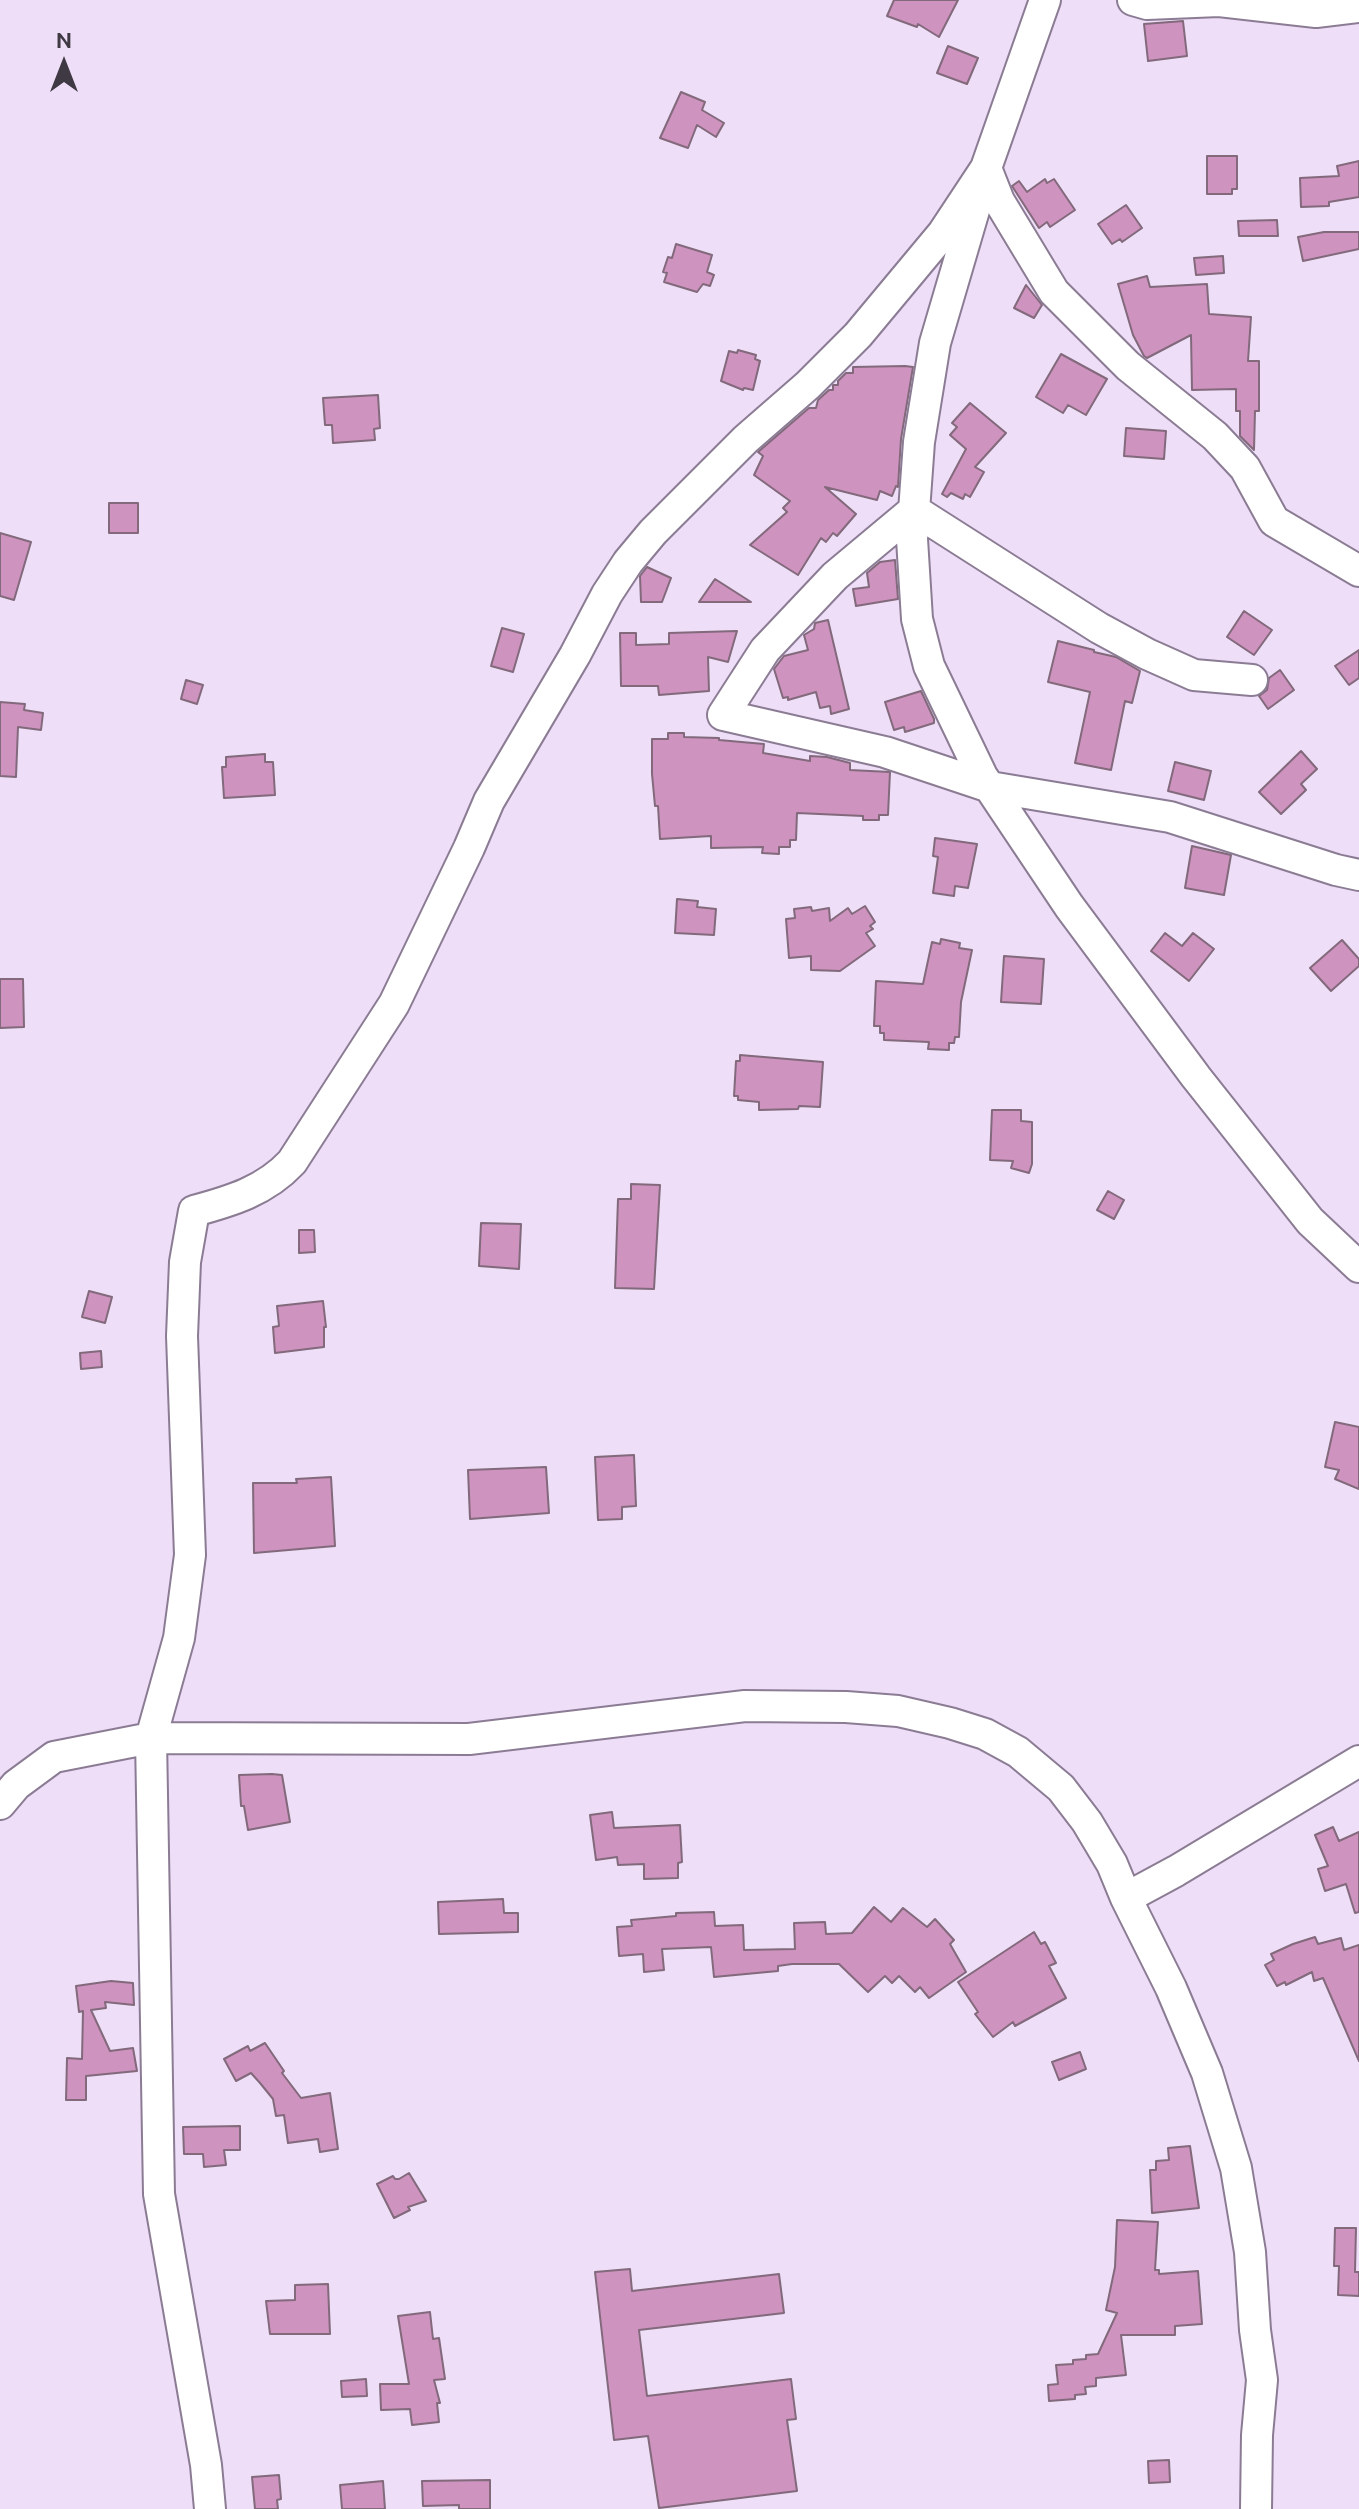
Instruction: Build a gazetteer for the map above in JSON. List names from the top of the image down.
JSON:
{
  "north": "top"
}
